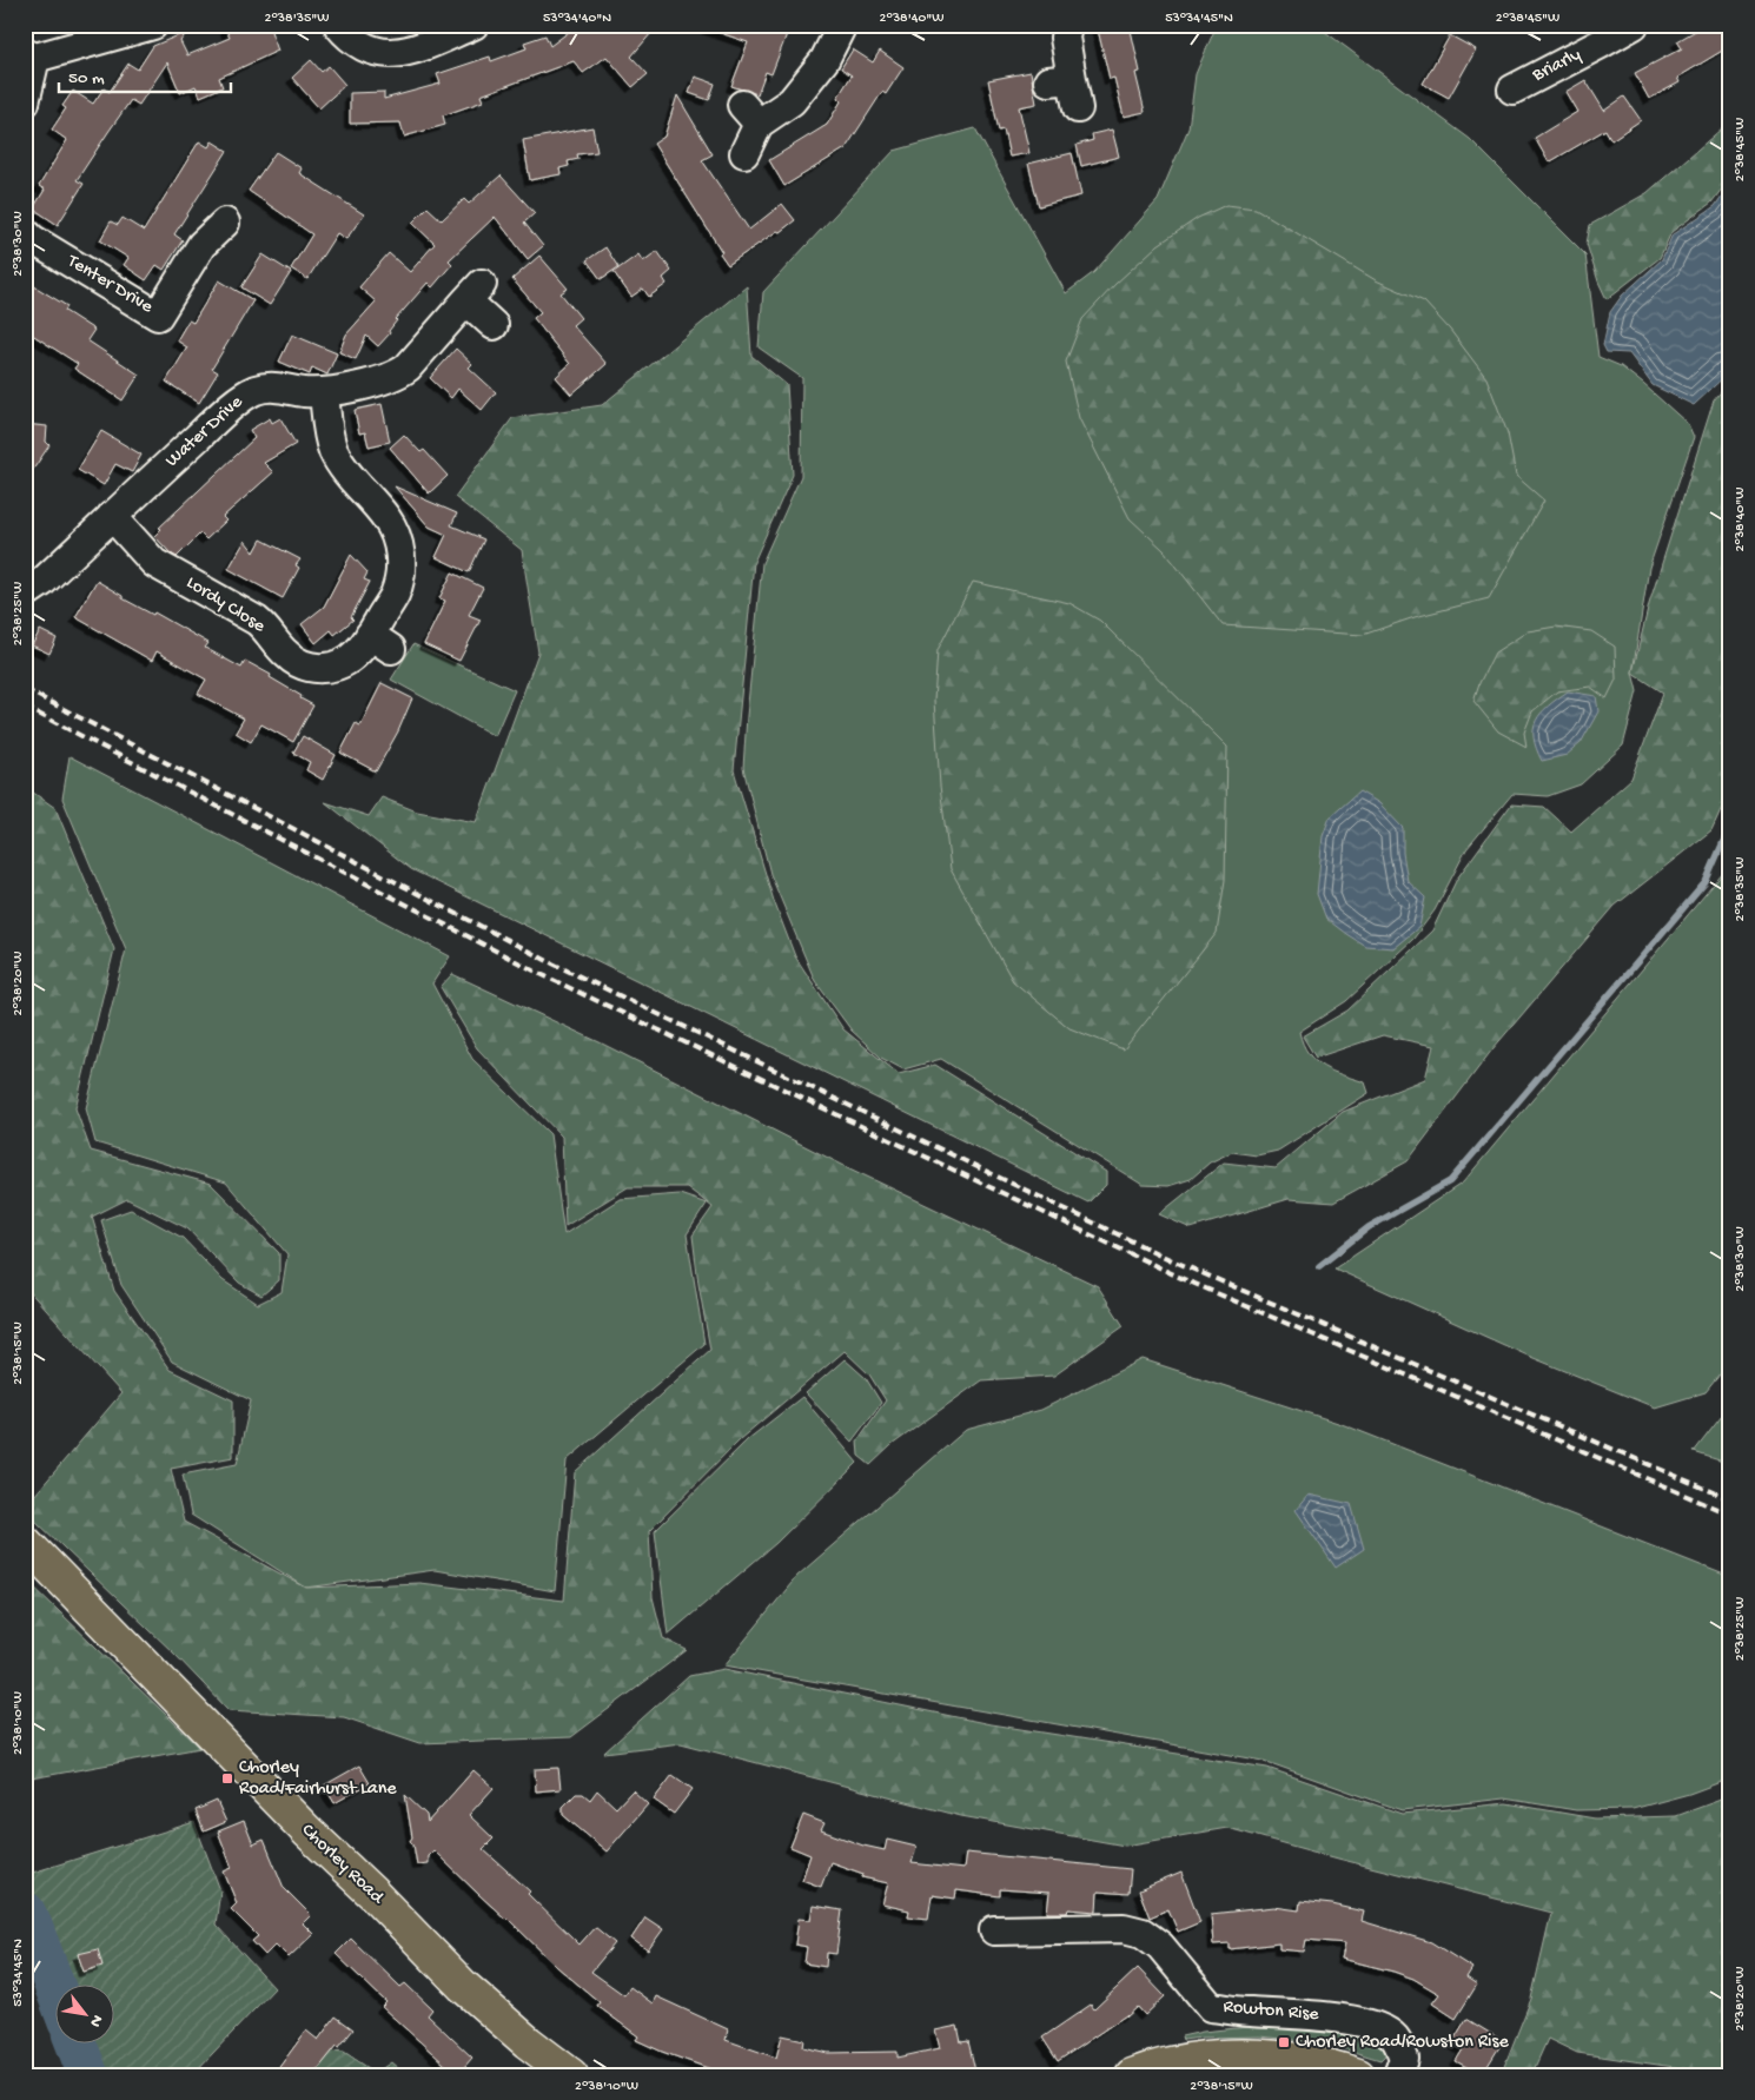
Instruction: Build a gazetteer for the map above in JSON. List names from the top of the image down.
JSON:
{
  "streets": {
    "main road": ["Chorley Road"],
    "street": [
      "Briarly",
      "Tenter Drive",
      "Water Drive",
      "Lordy Close",
      "Rowton Rise"
    ]
  },
  "crossings": [
    ["Water Drive", "Lordy Close"]
  ],
  "places": {
    "transit": ["Chorley Road/Fairhurst Lane", "Chorley Road/Rowston Rise"]
  },
  "scale_bar": "50 m",
  "north": "bottom right",
  "coordinates": [
    "2°38'35\"W",
    "53°34'40\"N",
    "2°38'40\"W",
    "53°34'45\"N",
    "2°38'45\"W",
    "2°38'30\"W",
    "2°38'25\"W",
    "2°38'20\"W",
    "2°38'15\"W",
    "2°38'10\"W"
  ]
}
